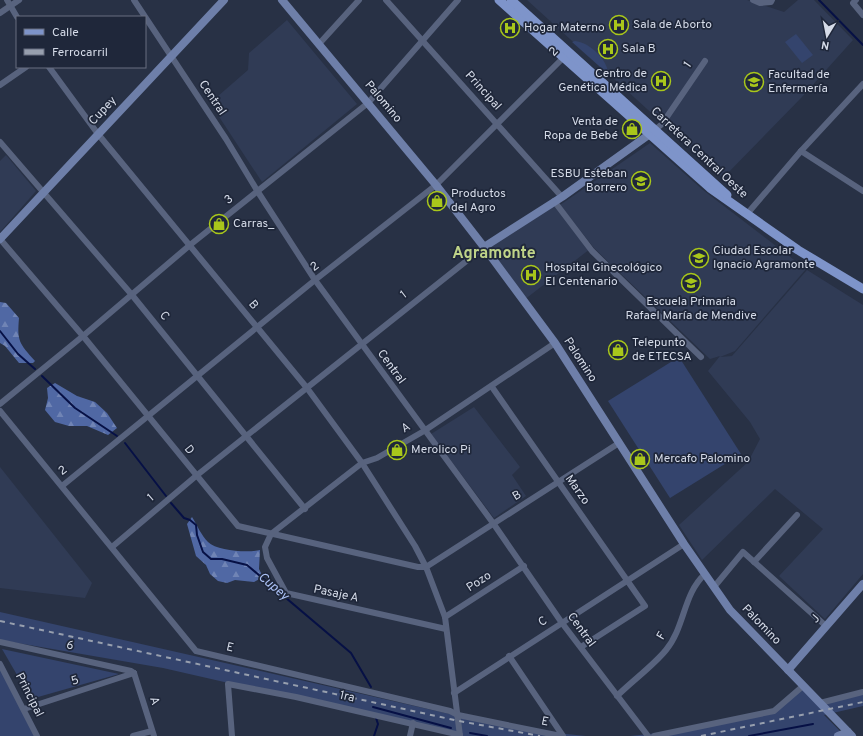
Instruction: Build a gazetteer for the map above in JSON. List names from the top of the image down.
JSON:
{
  "streets": {
    "main road": ["Carretera Central Oeste"],
    "street": [
      "2",
      "1",
      "Principal",
      "Central",
      "Palomino",
      "Cupey",
      "3",
      "B",
      "C",
      "A",
      "D",
      "Marzo",
      "Pozo",
      "Pasaje A",
      "J",
      "F",
      "6",
      "E",
      "5",
      "1ra"
    ]
  },
  "crossings": [
    ["2", "Principal"],
    ["2", "Central"],
    ["2", "Palomino"],
    ["2", "Carretera Central Oeste"],
    ["2", "B"],
    ["2", "C"],
    ["2", "D"],
    ["2", "E"],
    ["1", "Principal"],
    ["1", "Central"],
    ["1", "Palomino"],
    ["1", "Carretera Central Oeste"],
    ["1", "B"],
    ["1", "C"],
    ["1", "D"],
    ["1", "E"],
    ["Principal", "3"],
    ["Principal", "5"],
    ["Central", "Cupey"],
    ["Central", "3"],
    ["Central", "B"],
    ["Central", "C"],
    ["Central", "A"],
    ["Central", "Marzo"],
    ["Central", "Pozo"],
    ["Central", "F"],
    ["Palomino", "3"],
    ["Palomino", "B"],
    ["Palomino", "C"],
    ["Palomino", "A"],
    ["Palomino", "J"],
    ["Palomino", "F"],
    ["Cupey", "B"],
    ["Cupey", "C"],
    ["Cupey", "D"],
    ["3", "B"],
    ["3", "C"],
    ["3", "D"],
    ["B", "C"],
    ["B", "A"],
    ["B", "D"],
    ["B", "Marzo"],
    ["B", "Pozo"],
    ["B", "Pasaje A"],
    ["B", "E"],
    ["B", "1ra"],
    ["C", "A"],
    ["C", "Marzo"],
    ["A", "D"],
    ["A", "Marzo"],
    ["A", "Pasaje A"],
    ["A", "6"],
    ["A", "5"],
    ["D", "Pasaje A"],
    ["6", "5"]
  ],
  "districts": ["Agramonte"],
  "water": ["Cupey"],
  "places": {
    "hospital": [
      "Sala de Aborto",
      "Hogar Materno",
      "Sala B",
      "Centro de Genética Médica",
      "Hospital Ginecológico El Centenario"
    ],
    "school or university": [
      "Facultad de Enfermería",
      "ESBU Esteban Borrero",
      "Ciudad Escolar Ignacio Agramonte",
      "Escuela Primaria Rafael María de Mendive"
    ],
    "shop": [
      "Venta de Ropa de Bebé",
      "Productos del Agro",
      "Carras_",
      "Telepunto de ETECSA",
      "Merolico Pi",
      "Mercafo Palomino"
    ]
  },
  "legend": ["Calle", "Ferrocarril"],
  "north": "bottom"
}
